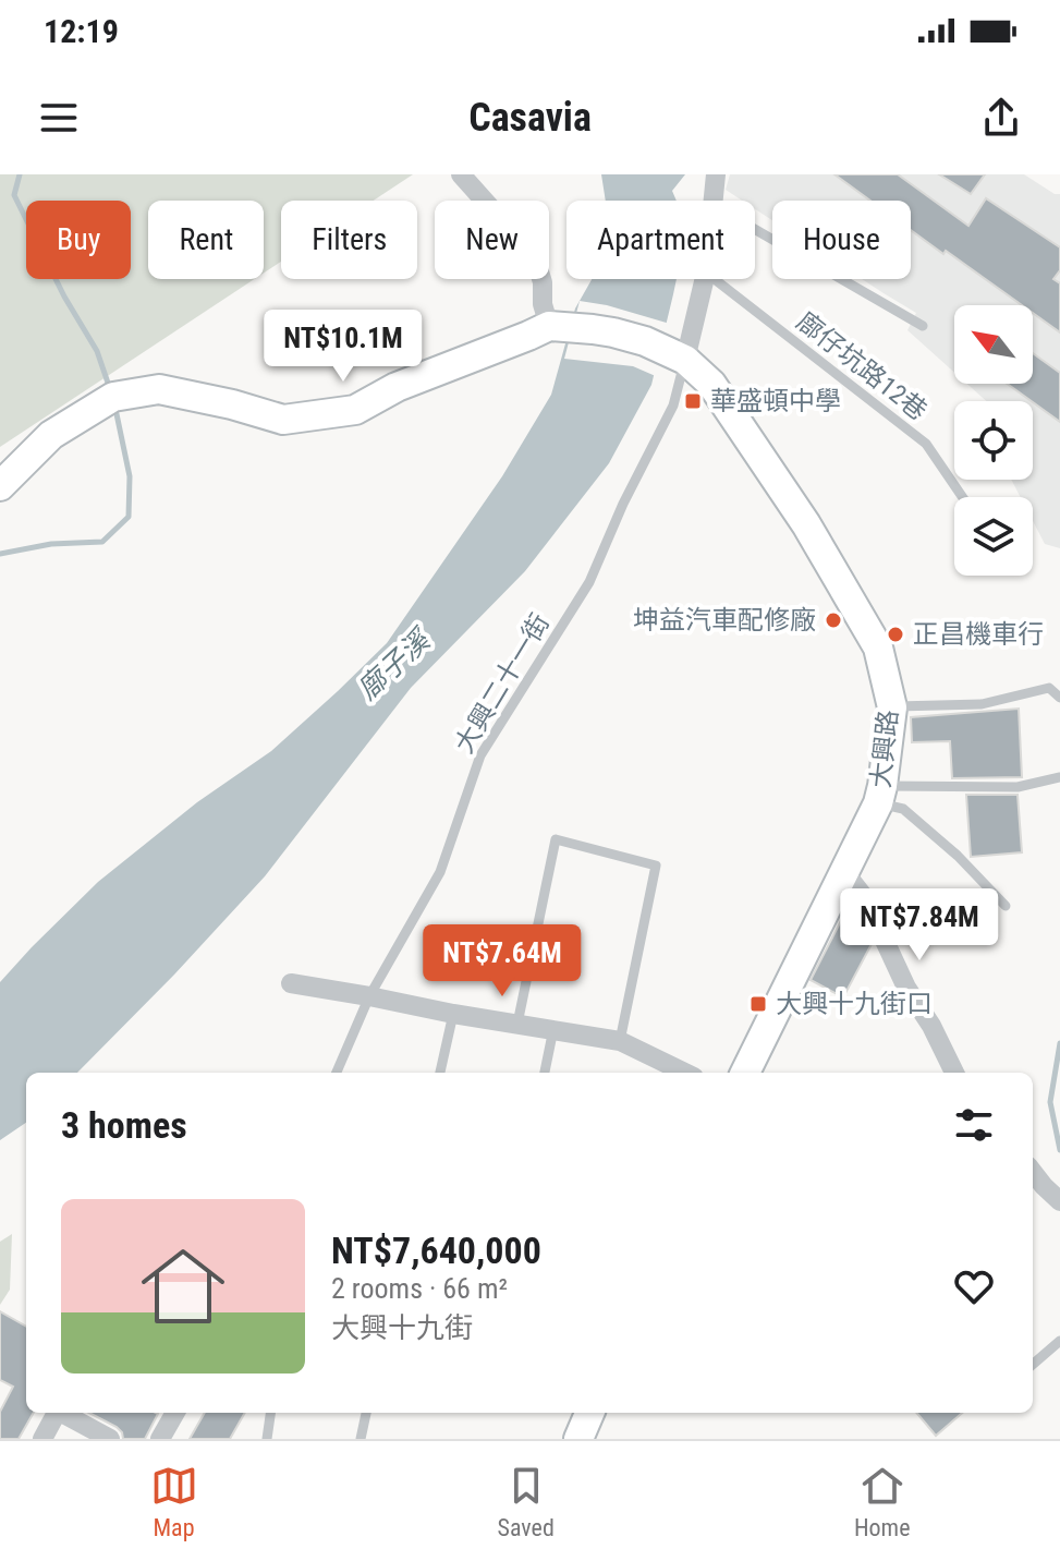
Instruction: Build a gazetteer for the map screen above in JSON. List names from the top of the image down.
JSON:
{
  "streets": {
    "main road": ["大興路"],
    "lane": ["廍仔坑路12巷", "大興二十一街"]
  },
  "crossings": [
    ["大興二十一街", "大興路"]
  ],
  "water": ["廍子溪"],
  "places": {
    "transit": ["華盛頓中學", "大興十九街口"],
    "other": ["坤益汽車配修廠", "正昌機車行"]
  },
  "north": "top left",
  "page": {
    "status": "12:19",
    "header": "Casavia",
    "chip": [
      "Buy",
      "Rent",
      "Filters",
      "New",
      "Apartment",
      "House"
    ],
    "price": ["NT$10.1M", "NT$7.84M", "NT$7.64M"],
    "heading": "3 homes",
    "list": [
      {
        "name": "NT$7,640,000",
        "note": "2 rooms · 66 m² · 大興十九街"
      }
    ],
    "tabs": ["Map", "Saved", "Home"]
  }
}
